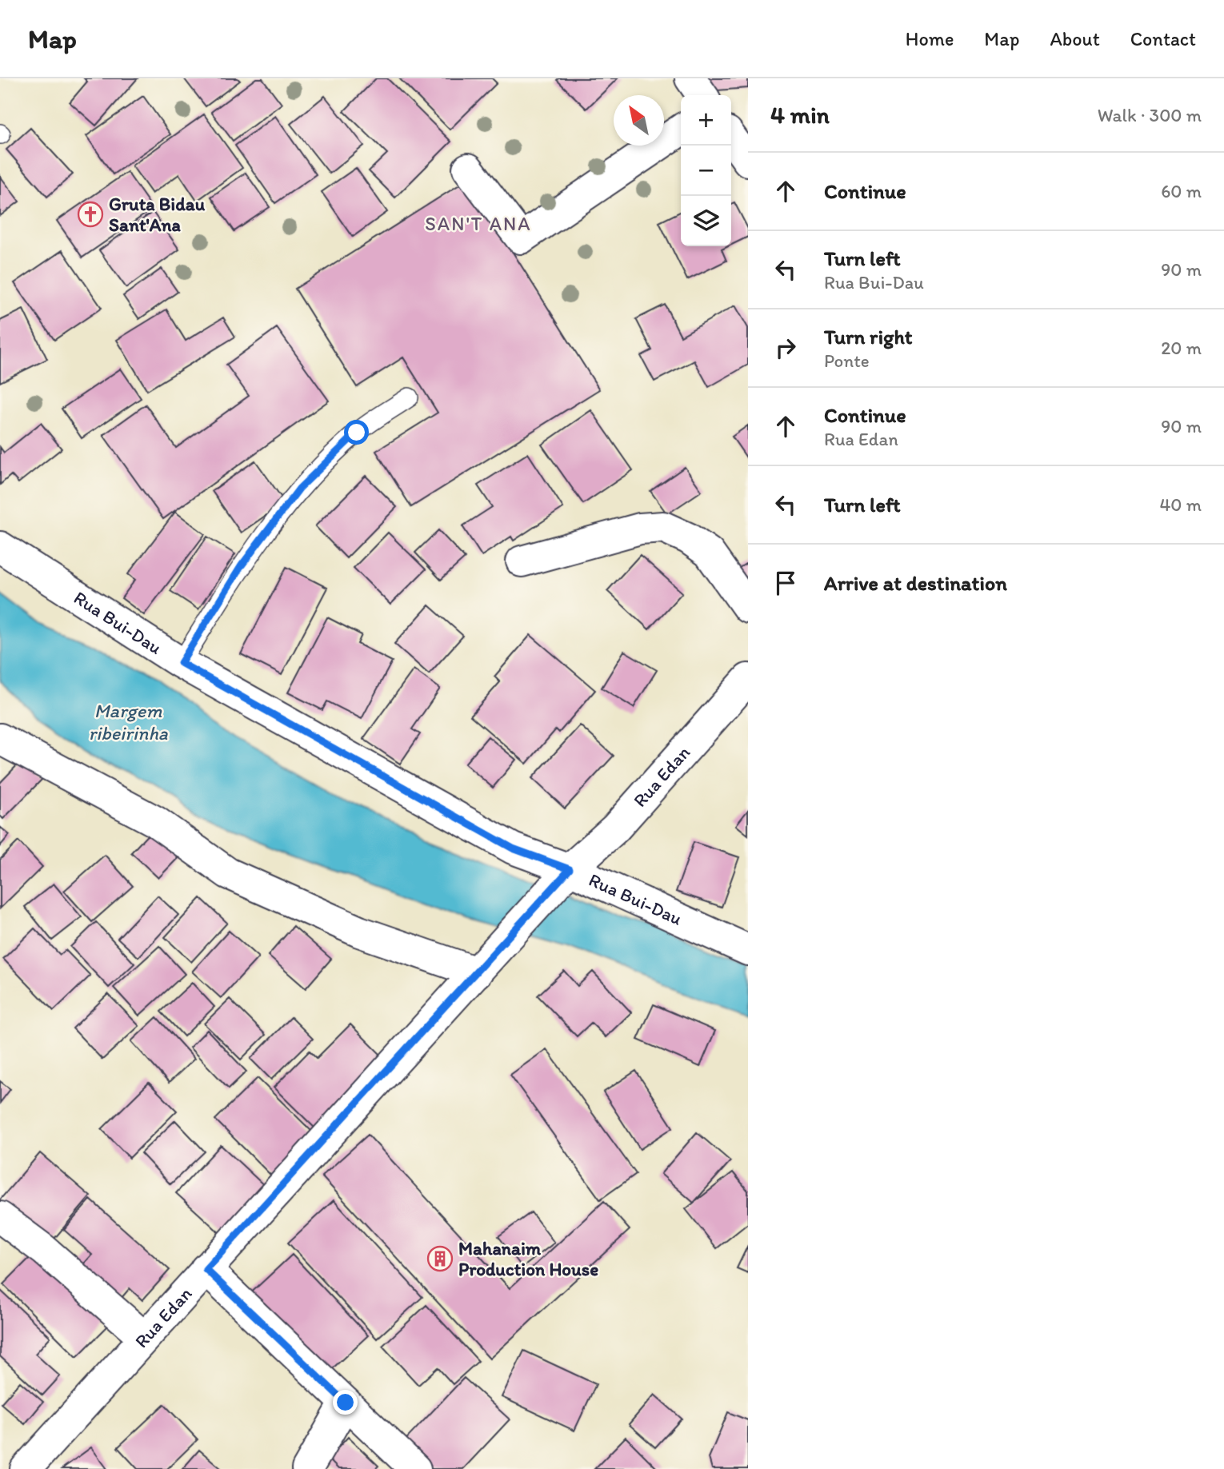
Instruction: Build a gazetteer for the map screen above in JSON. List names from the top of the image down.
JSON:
{
  "streets": {
    "street": ["Rua Bui-Dau", "Rua Edan"]
  },
  "crossings": [
    ["Rua Bui-Dau", "Rua Edan"]
  ],
  "districts": ["SAN'T ANA"],
  "water": ["Margem ribeirinha"],
  "places": {
    "church": ["Gruta Bidau Sant'Ana"],
    "building": ["Mahanaim Production House"]
  },
  "north": "top left",
  "page": {
    "header": "Map",
    "nav": [
      "Home",
      "Map",
      "About",
      "Contact"
    ],
    "heading": ["4 min", "Walk · 300 m"],
    "map_buttons": ["+", "−"],
    "list": [
      ["Continue", "60 m"],
      ["Turn left", "Rua Bui-Dau", "90 m"],
      ["Turn right", "Ponte", "20 m"],
      ["Continue", "Rua Edan", "90 m"],
      ["Turn left", "40 m"],
      "Arrive at destination"
    ]
  }
}
